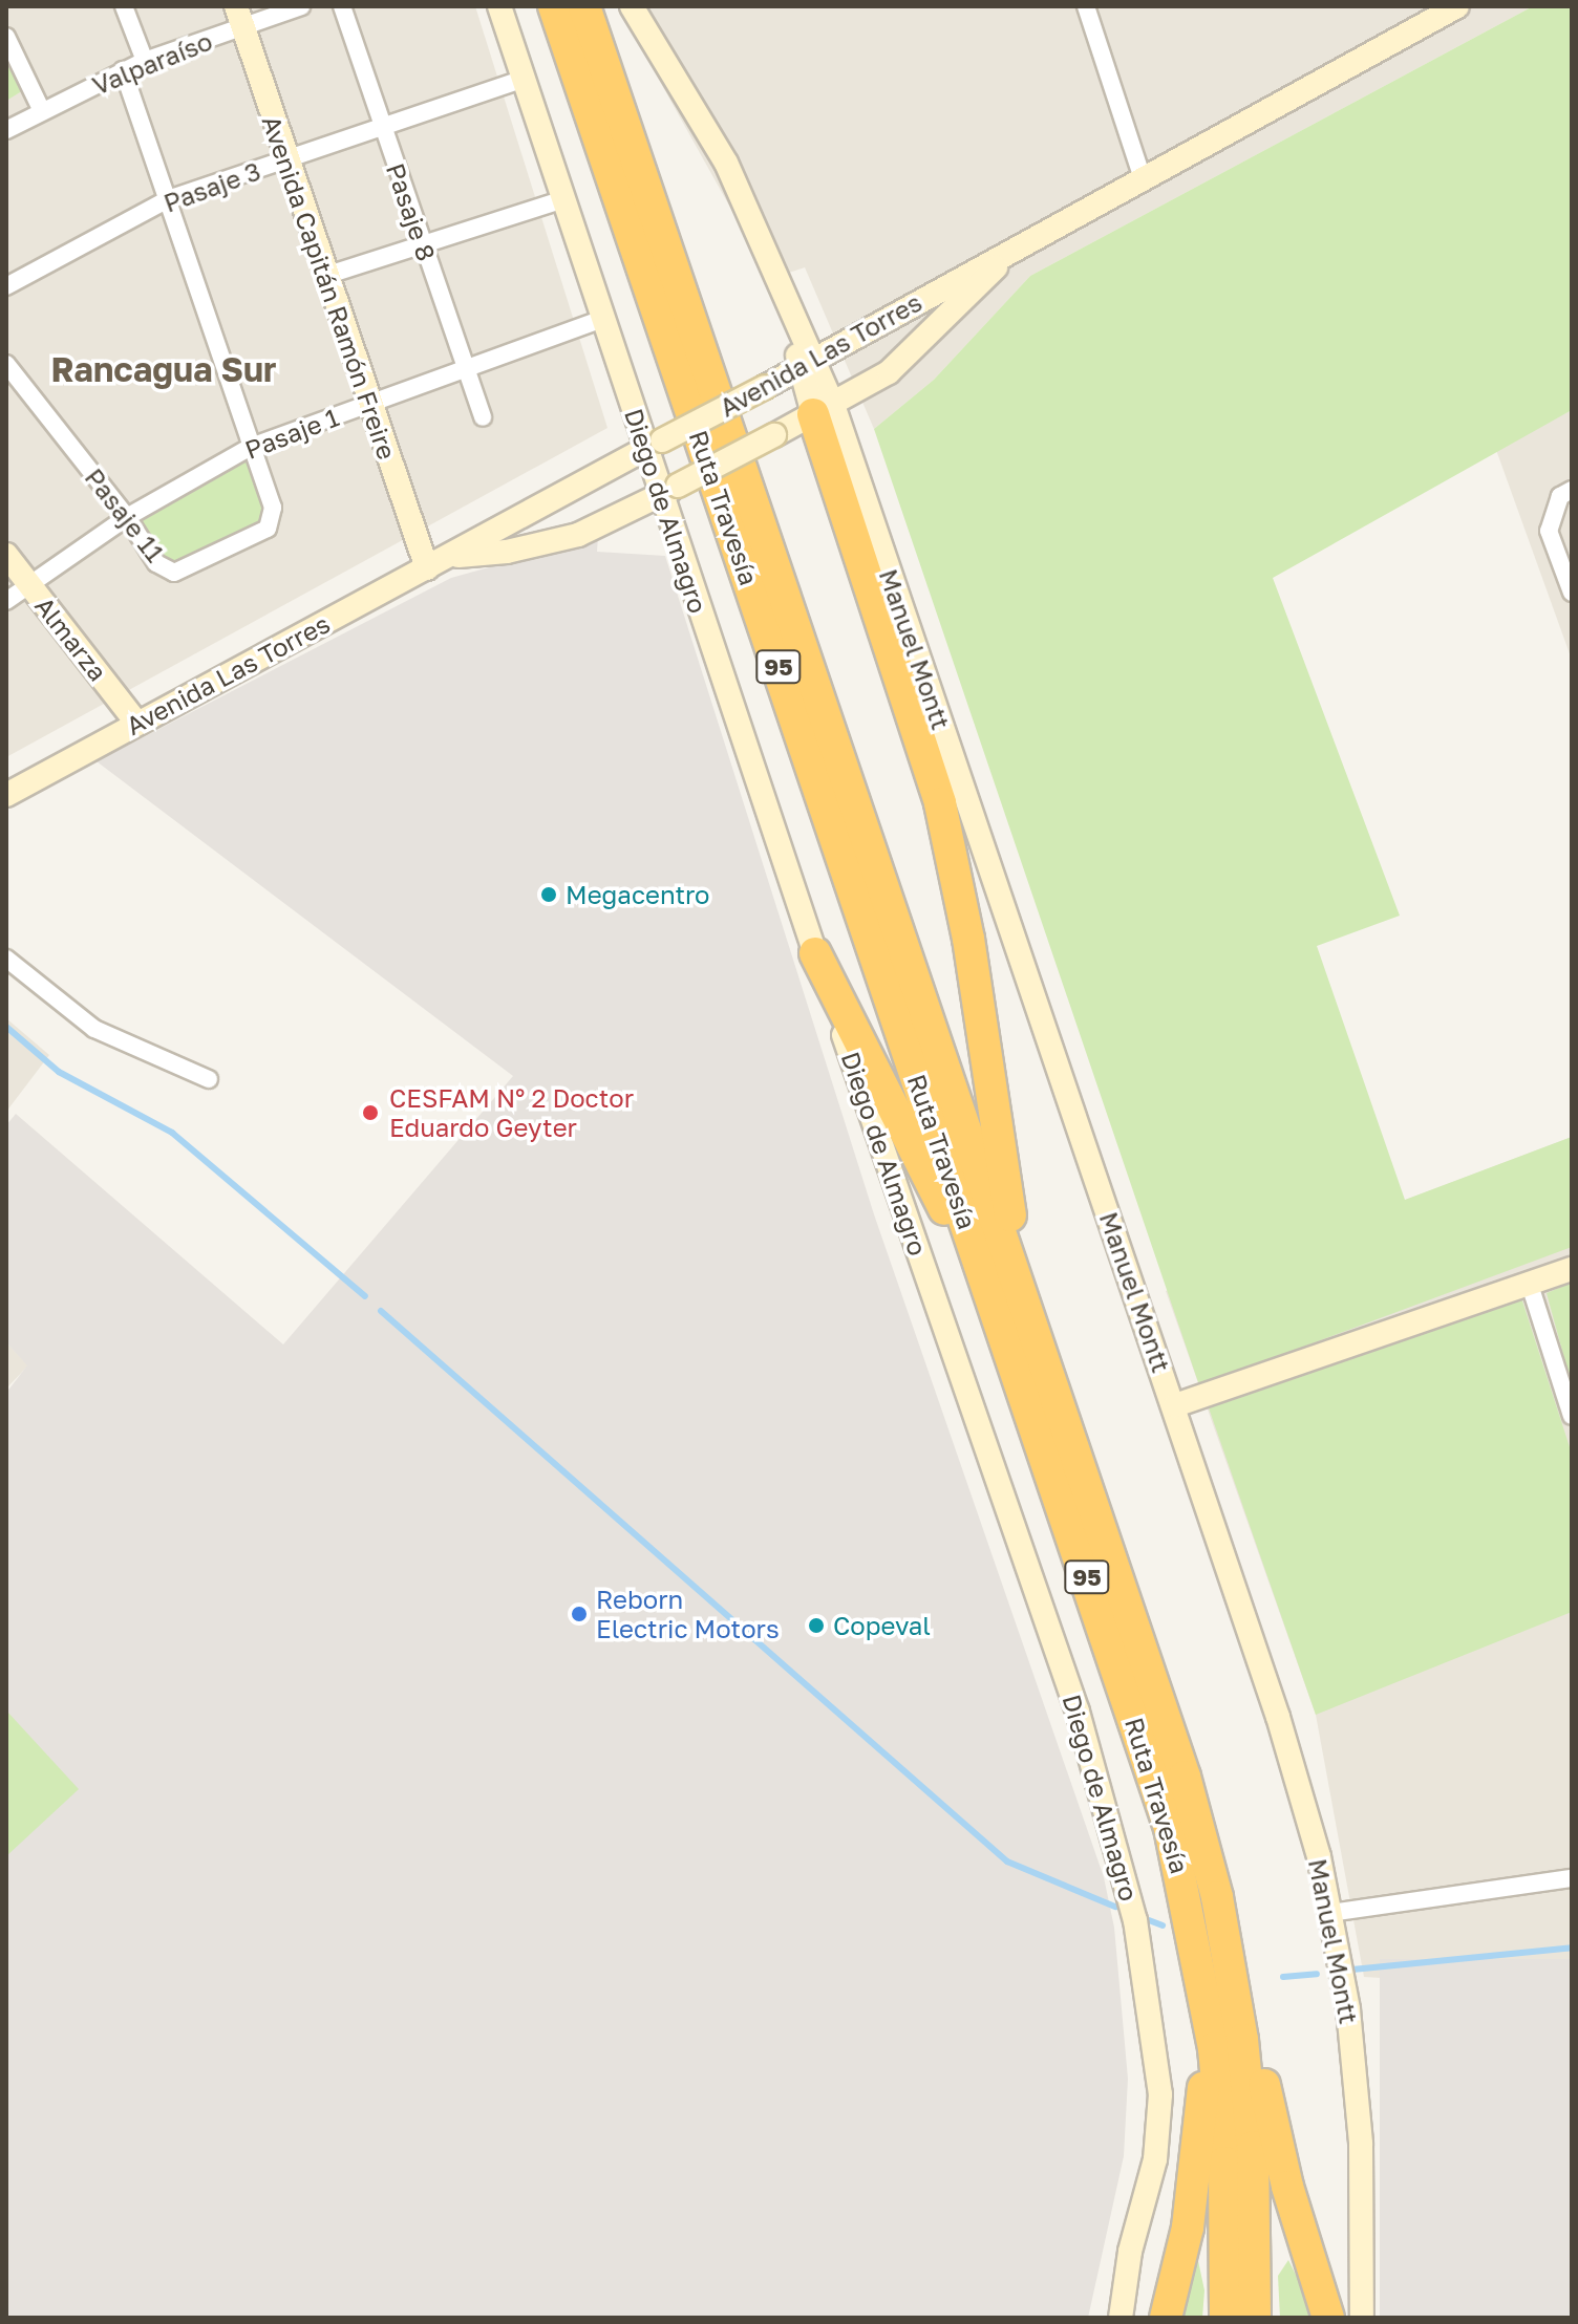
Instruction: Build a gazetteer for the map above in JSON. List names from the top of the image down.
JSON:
{
  "streets": {
    "highway": ["Ruta Travesía", "95"],
    "main road": [
      "Avenida Capitán Ramón Freire",
      "Avenida Las Torres",
      "Diego de Almagro",
      "Almarza",
      "Manuel Montt"
    ],
    "street": [
      "Valparaíso",
      "Pasaje 3",
      "Pasaje 8",
      "Pasaje 1",
      "Pasaje 11"
    ]
  },
  "crossings": [
    ["Valparaíso", "Avenida Capitán Ramón Freire"],
    ["Pasaje 3", "Pasaje 8"],
    ["Pasaje 3", "Avenida Capitán Ramón Freire"],
    ["Pasaje 3", "Diego de Almagro"],
    ["Pasaje 8", "Pasaje 1"],
    ["Avenida Capitán Ramón Freire", "Avenida Las Torres"],
    ["Avenida Capitán Ramón Freire", "Pasaje 1"],
    ["Avenida Las Torres", "Diego de Almagro"],
    ["Avenida Las Torres", "Almarza"],
    ["Avenida Las Torres", "Manuel Montt"],
    ["Pasaje 1", "Diego de Almagro"],
    ["Pasaje 1", "Pasaje 11"],
    ["Pasaje 1", "Almarza"]
  ],
  "districts": ["Rancagua Sur"],
  "places": [
    "Megacentro",
    "CESFAM N° 2 Doctor Eduardo Geyter",
    "Reborn Electric Motors",
    "Copeval"
  ]
}
